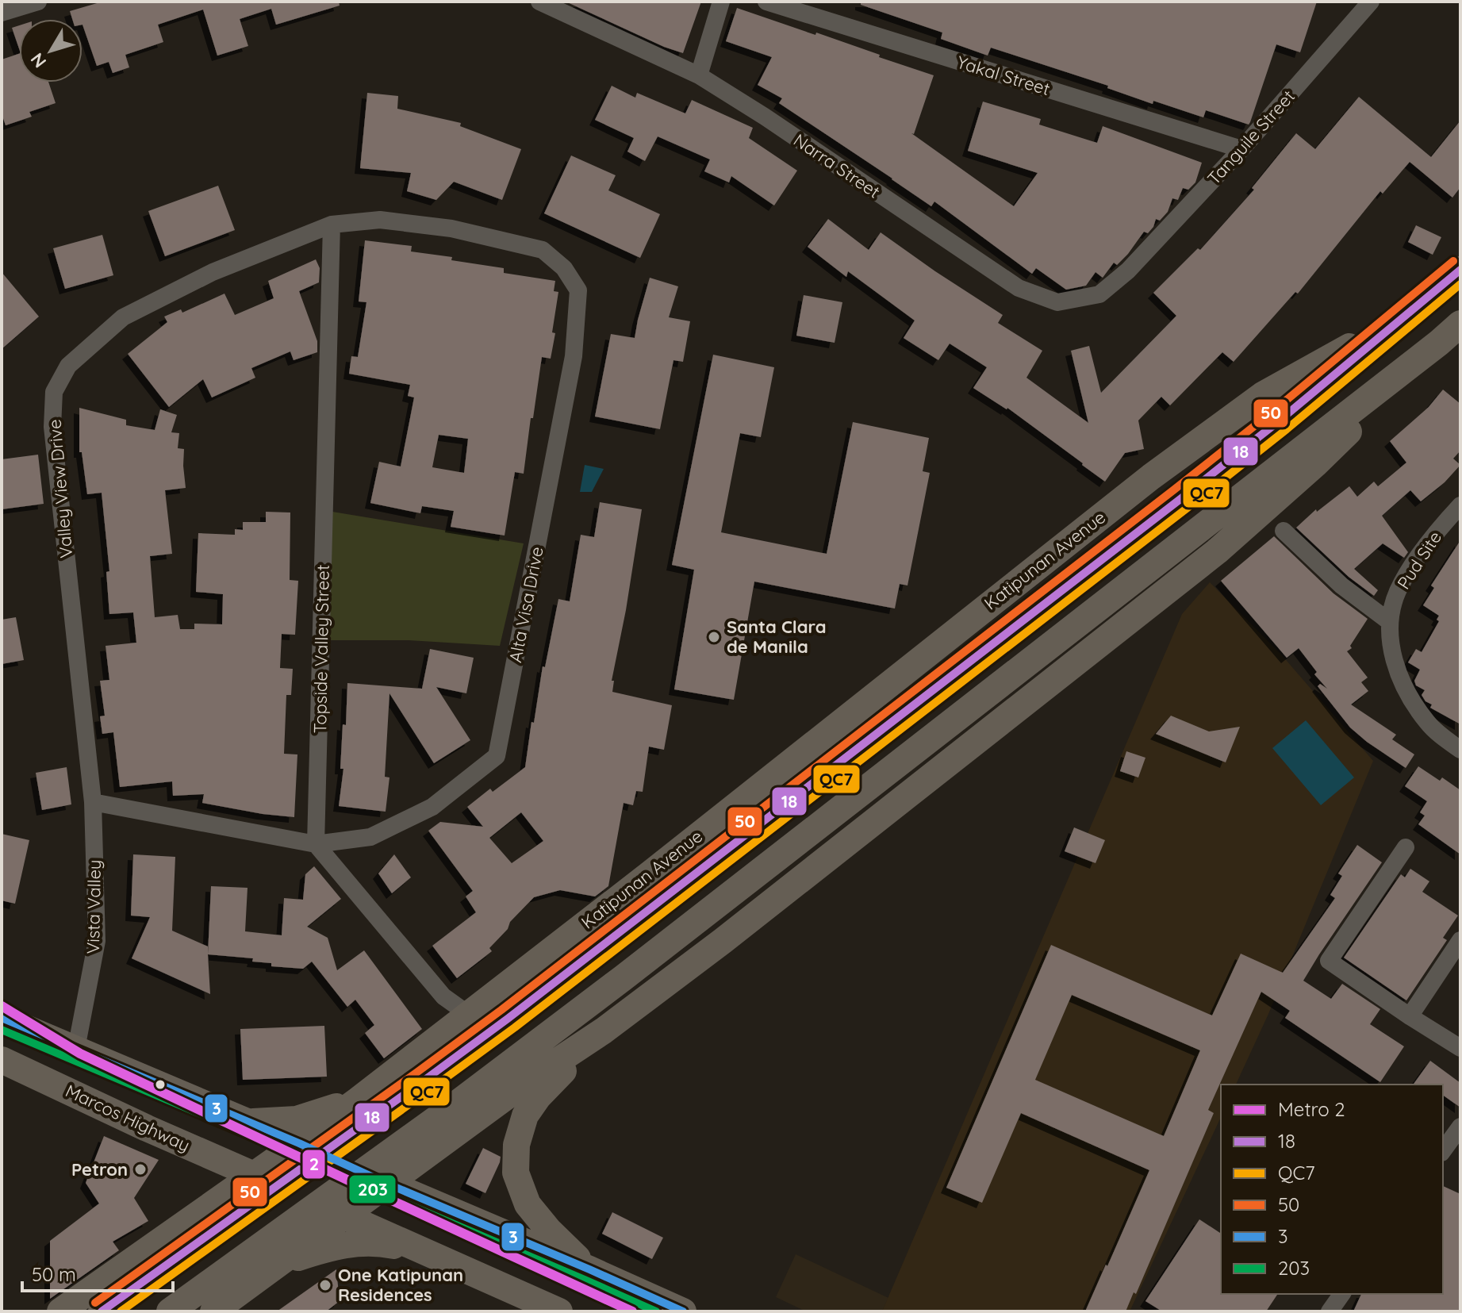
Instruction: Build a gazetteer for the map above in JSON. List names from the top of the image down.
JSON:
{
  "streets": {
    "main road": ["Katipunan Avenue", "Marcos Highway"],
    "street": [
      "Yakal Street",
      "Tanguile Street",
      "Narra Street",
      "Valley View Drive",
      "Pud Site",
      "Alta Visa Drive",
      "Topside Valley Street",
      "Vista Valley"
    ]
  },
  "crossings": [
    ["Yakal Street", "Tanguile Street"],
    ["Tanguile Street", "Narra Street"],
    ["Valley View Drive", "Alta Visa Drive"],
    ["Valley View Drive", "Topside Valley Street"],
    ["Valley View Drive", "Vista Valley"],
    ["Katipunan Avenue", "Marcos Highway"],
    ["Alta Visa Drive", "Topside Valley Street"],
    ["Alta Visa Drive", "Vista Valley"]
  ],
  "places": ["Santa Clara de Manila", "Petron", "One Katipunan Residences"],
  "lines": [
    "transit line 50",
    "transit line 18",
    "transit line QC7",
    "metro line 2",
    "transit line 3",
    "transit line 203"
  ],
  "legend": [
    "Metro 2",
    "18",
    "QC7",
    "50",
    "3",
    "203"
  ],
  "scale_bar": "50 m",
  "north": "bottom left"
}
